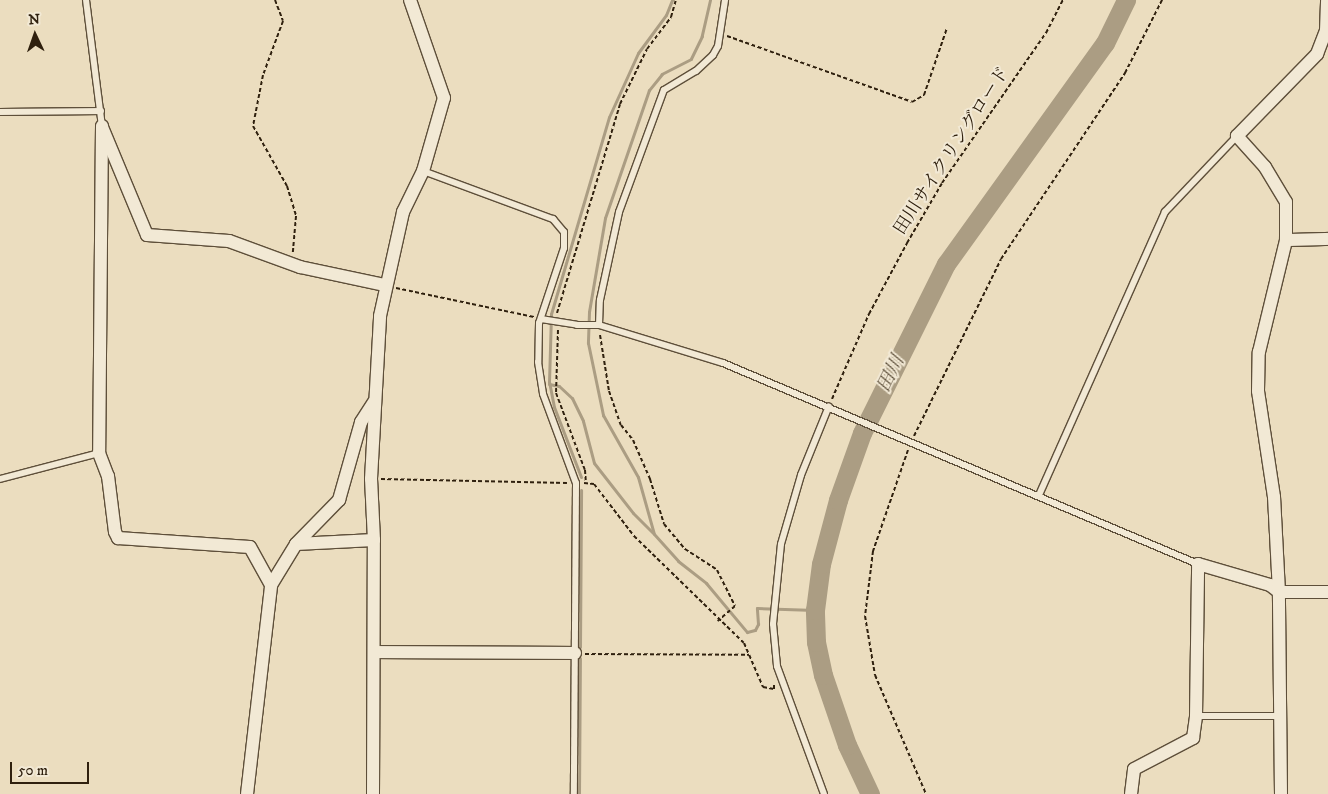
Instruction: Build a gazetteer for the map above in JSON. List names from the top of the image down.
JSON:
{
  "streets": {
    "path": ["田川サイクリングロード"]
  },
  "water": ["田川"],
  "scale_bar": "50 m",
  "north": "top"
}
